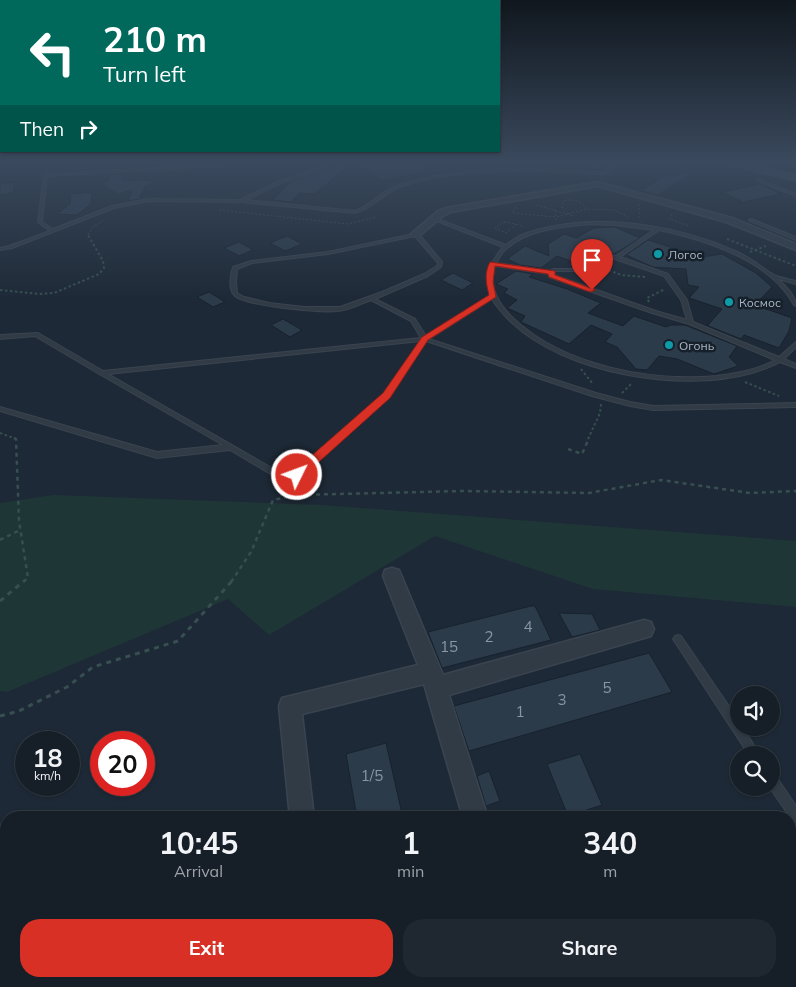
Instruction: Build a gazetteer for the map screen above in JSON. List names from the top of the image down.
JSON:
{
  "places": ["Логос", "Космос", "Огонь"],
  "house_numbers": [
    "4",
    "2",
    "15",
    "5",
    "3",
    "1",
    "1/5"
  ],
  "page": {
    "turn": ["210 m", "Turn left"],
    "then": "Then",
    "speed": "18 km/h",
    "limit": "20",
    "eta": [
      "10:45",
      "Arrival",
      "1",
      "min",
      "340",
      "m"
    ],
    "buttons": ["Exit", "Share"]
  }
}
